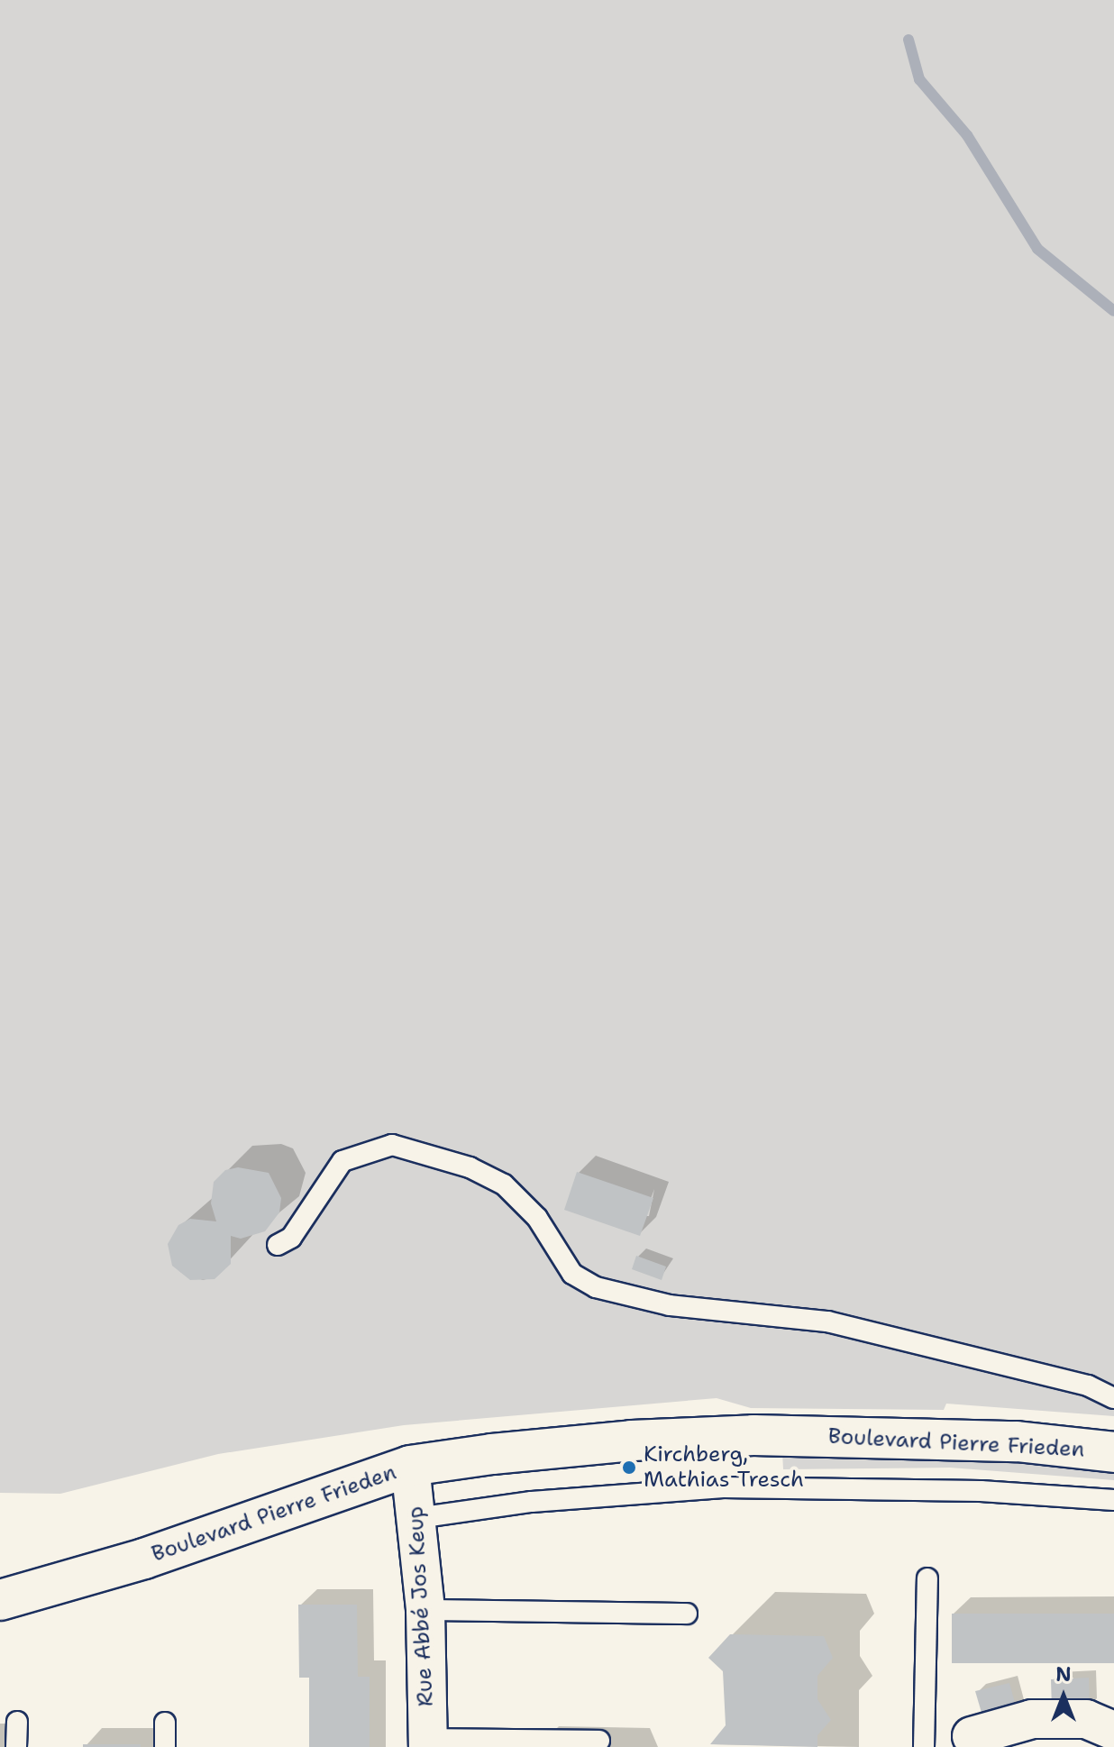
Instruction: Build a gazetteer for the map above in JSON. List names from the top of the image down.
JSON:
{
  "streets": {
    "main road": ["Boulevard Pierre Frieden"],
    "street": ["Rue Abbé Jos Keup"]
  },
  "crossings": [
    ["Boulevard Pierre Frieden", "Rue Abbé Jos Keup"]
  ],
  "places": ["Kirchberg, Mathias Tresch"],
  "north": "top"
}
